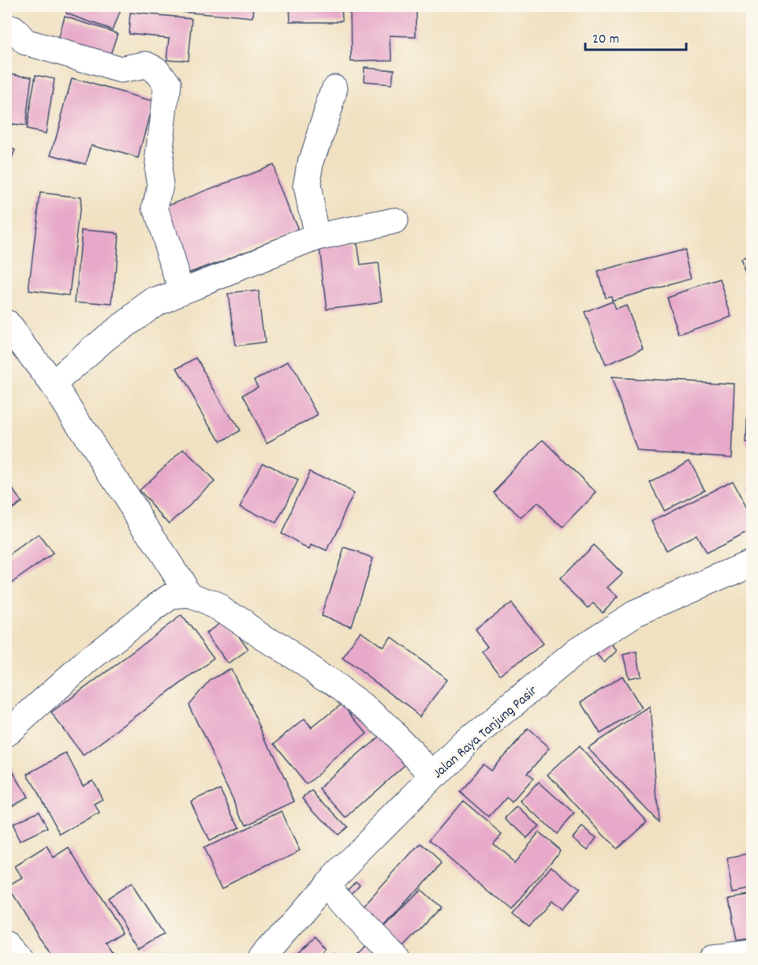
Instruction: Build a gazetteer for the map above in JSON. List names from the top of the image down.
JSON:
{
  "streets": {
    "street": ["Jalan Raya Tanjung Pasir"]
  },
  "scale_bar": "20 m"
}
